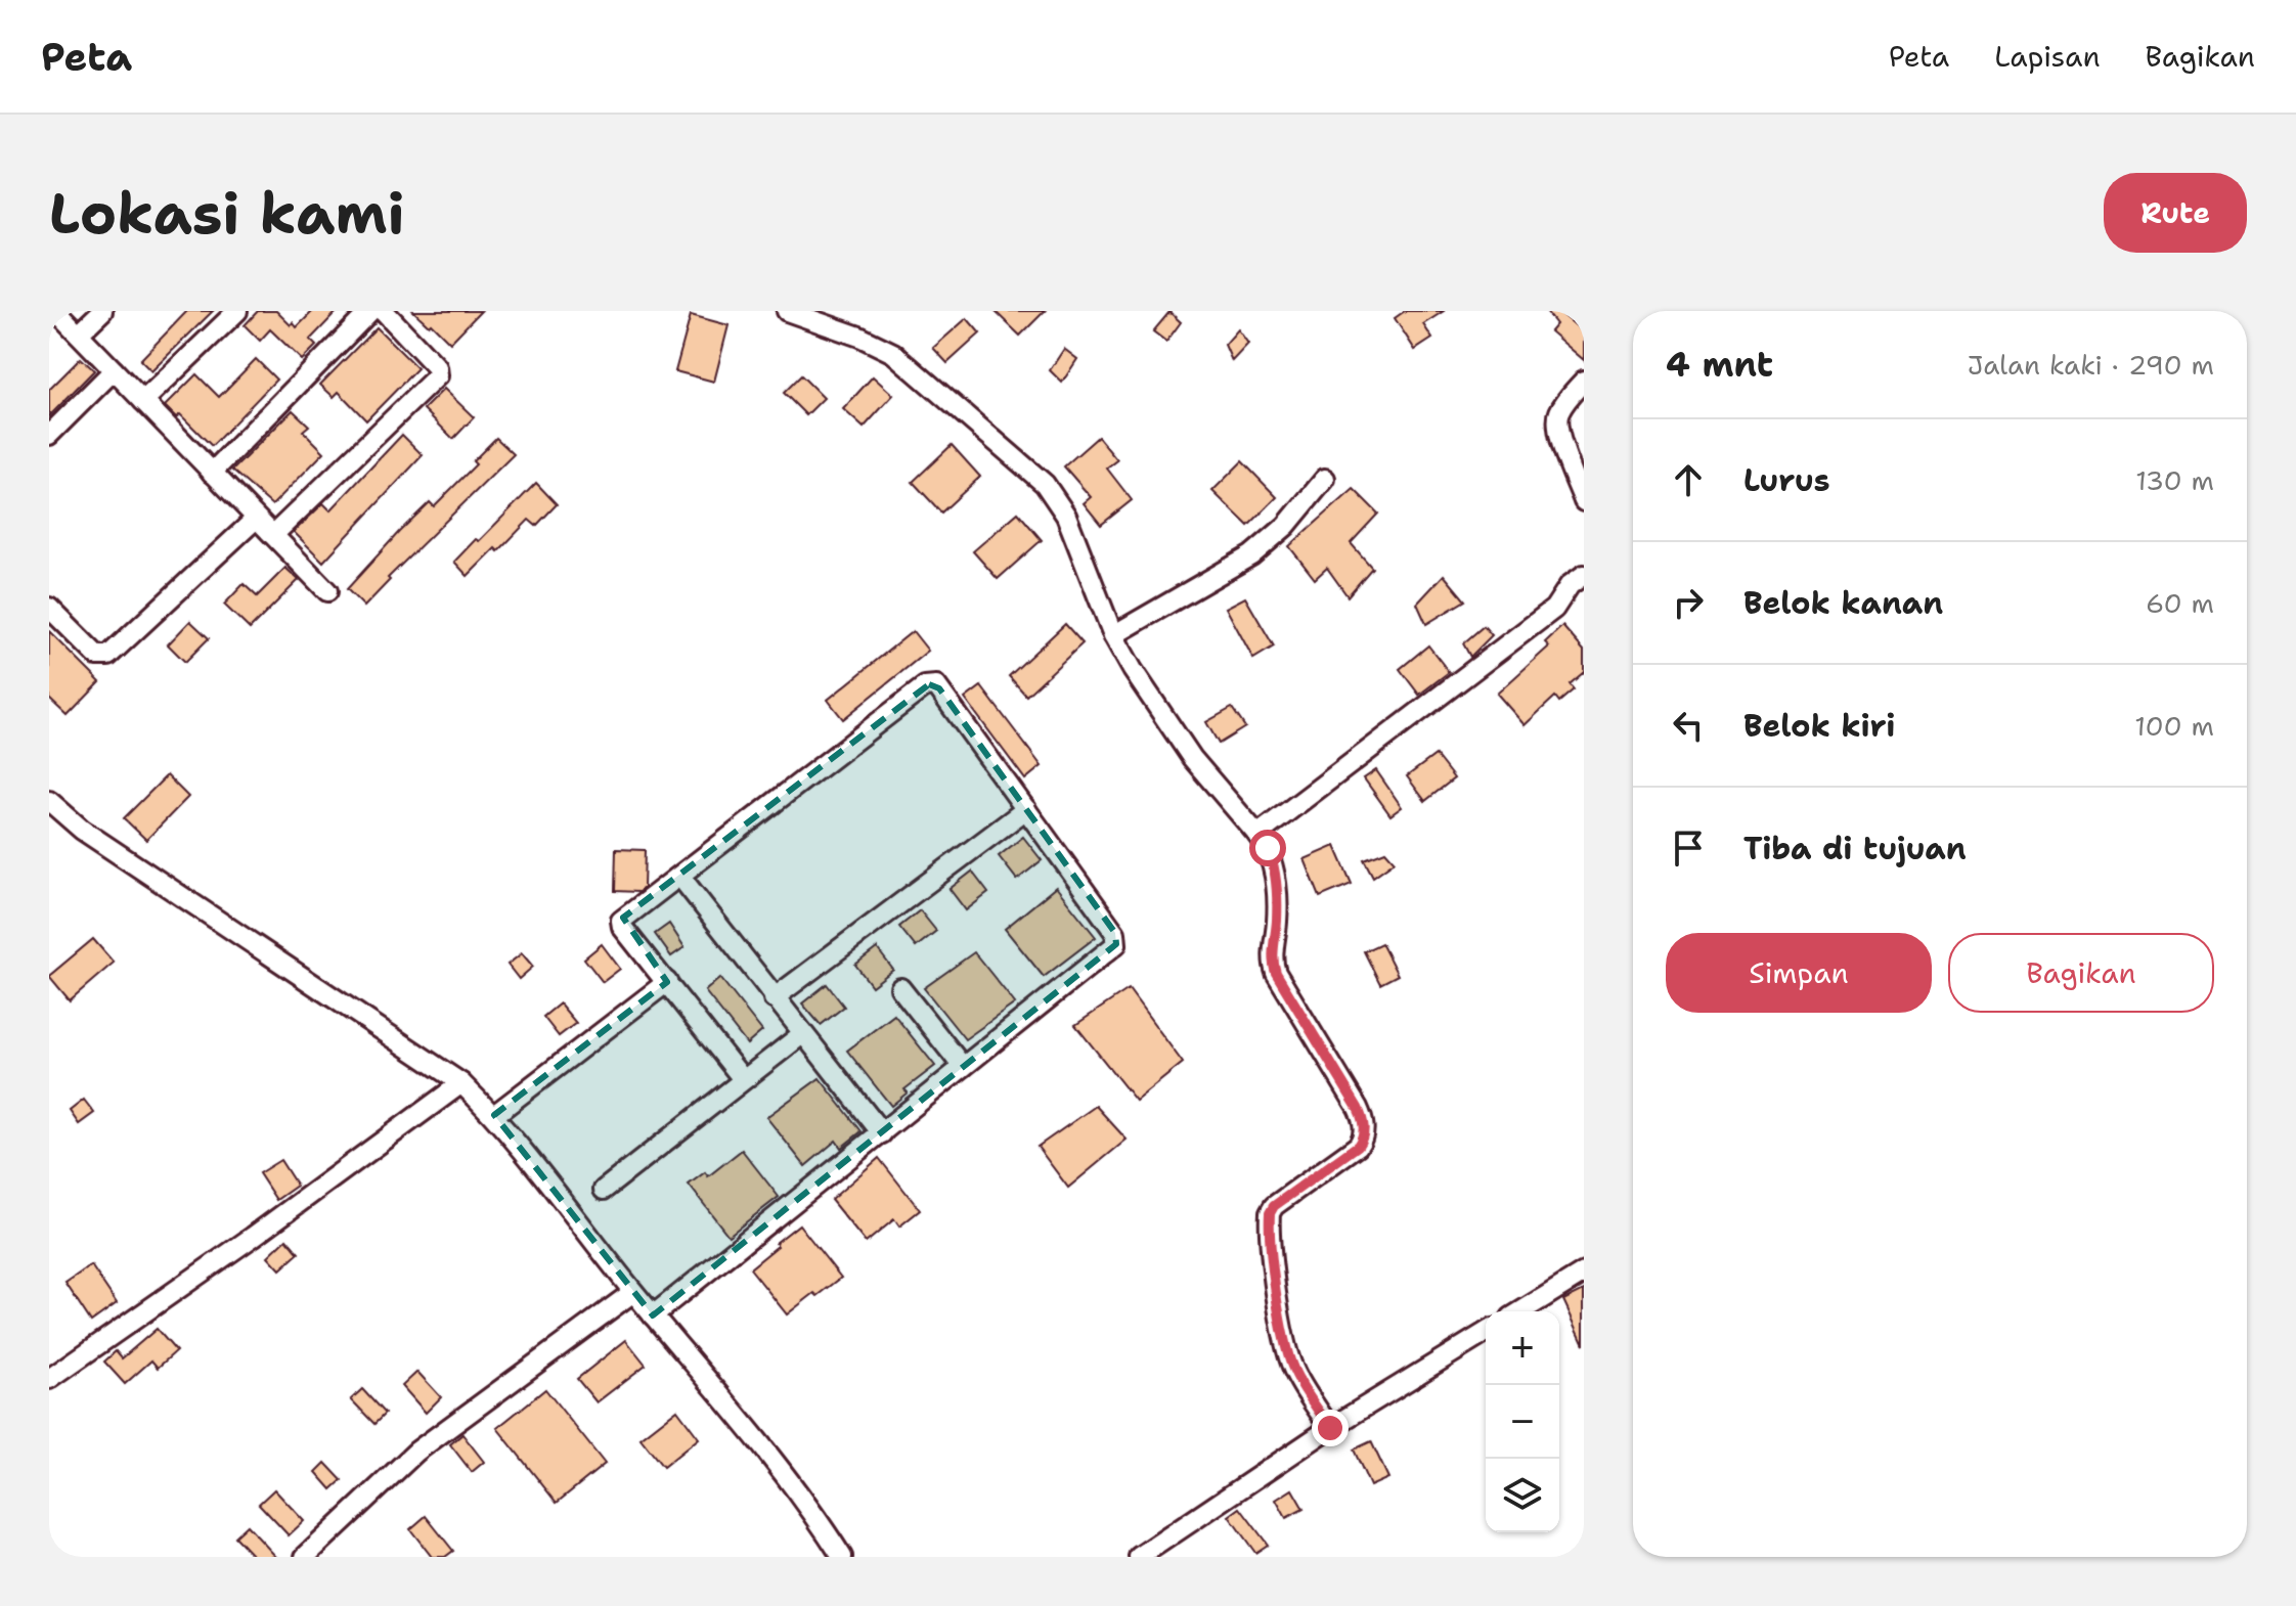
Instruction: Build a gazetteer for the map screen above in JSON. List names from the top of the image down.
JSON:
{
  "page": {
    "header": "Peta",
    "nav": ["Peta", "Lapisan", "Bagikan"],
    "buttons": [
      "Rute",
      ["Simpan", "Bagikan"]
    ],
    "title": "Lokasi kami",
    "heading": ["4 mnt", "Jalan kaki · 290 m"],
    "list": [
      ["Lurus", "130 m"],
      ["Belok kanan", "60 m"],
      ["Belok kiri", "100 m"],
      "Tiba di tujuan"
    ],
    "map_buttons": ["+", "−"]
  }
}
